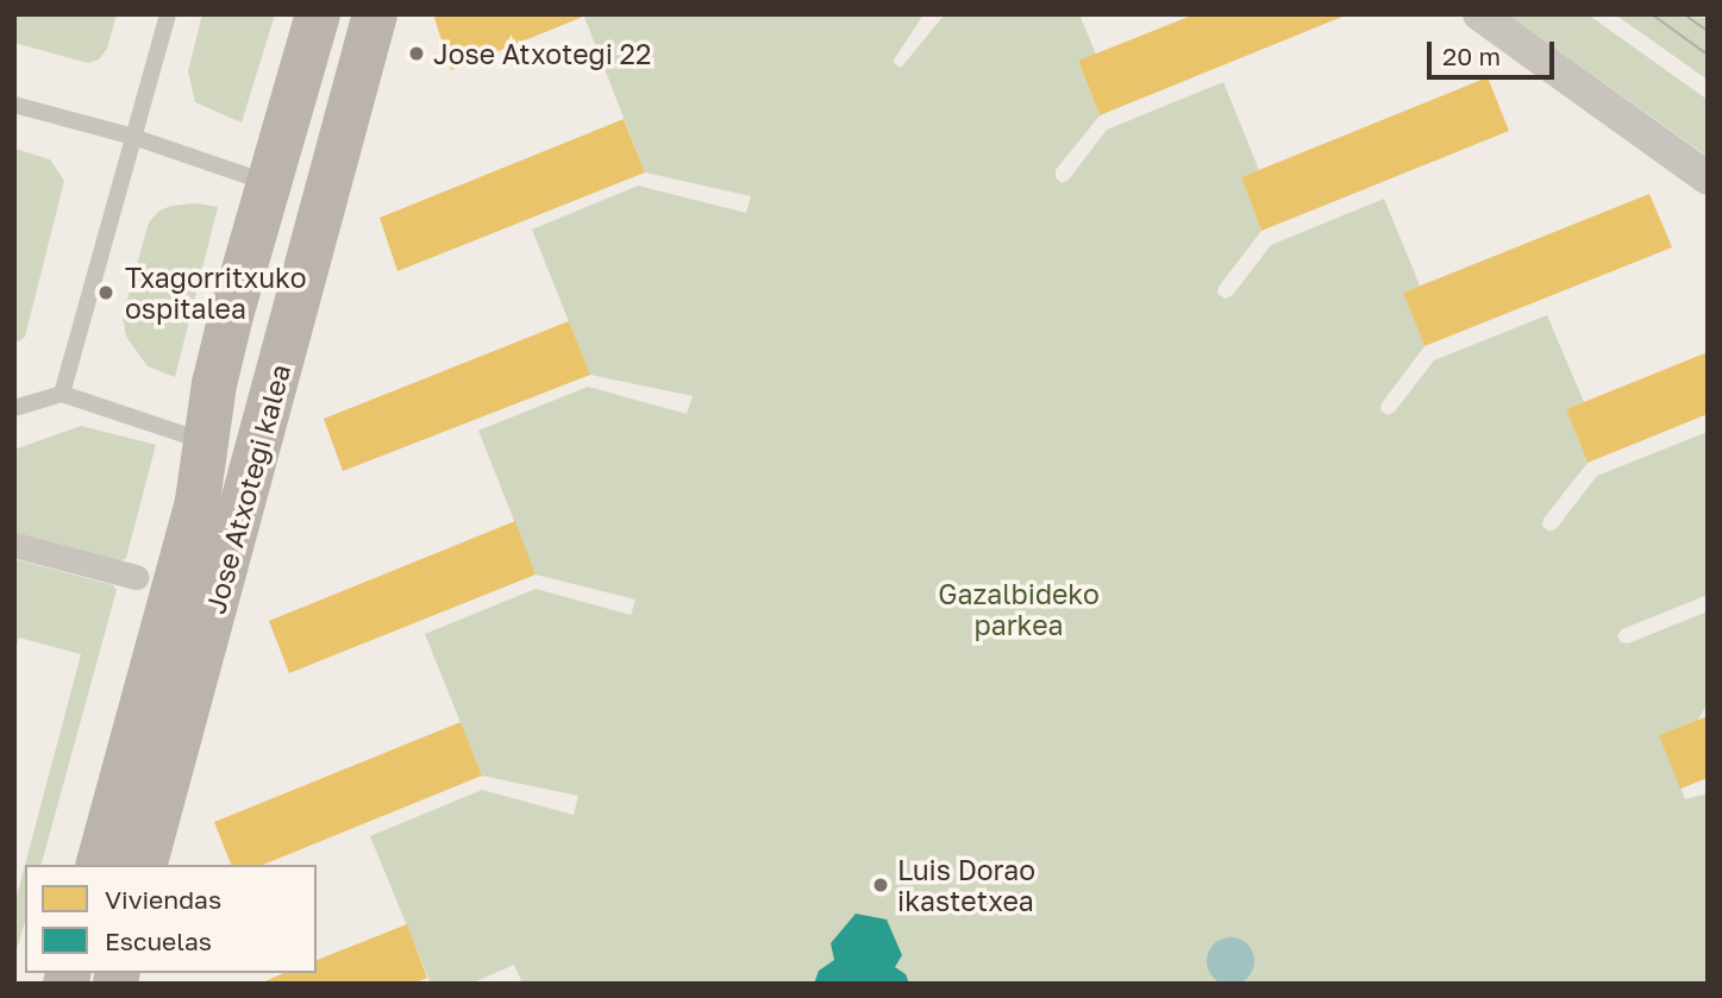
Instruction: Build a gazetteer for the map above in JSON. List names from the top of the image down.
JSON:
{
  "streets": {
    "main road": ["Jose Atxotegi kalea"]
  },
  "parks": ["Gazalbideko parkea"],
  "places": ["Jose Atxotegi 22", "Txagorritxuko ospitalea", "Luis Dorao ikastetxea"],
  "legend": ["Viviendas", "Escuelas"],
  "scale_bar": "20 m"
}
